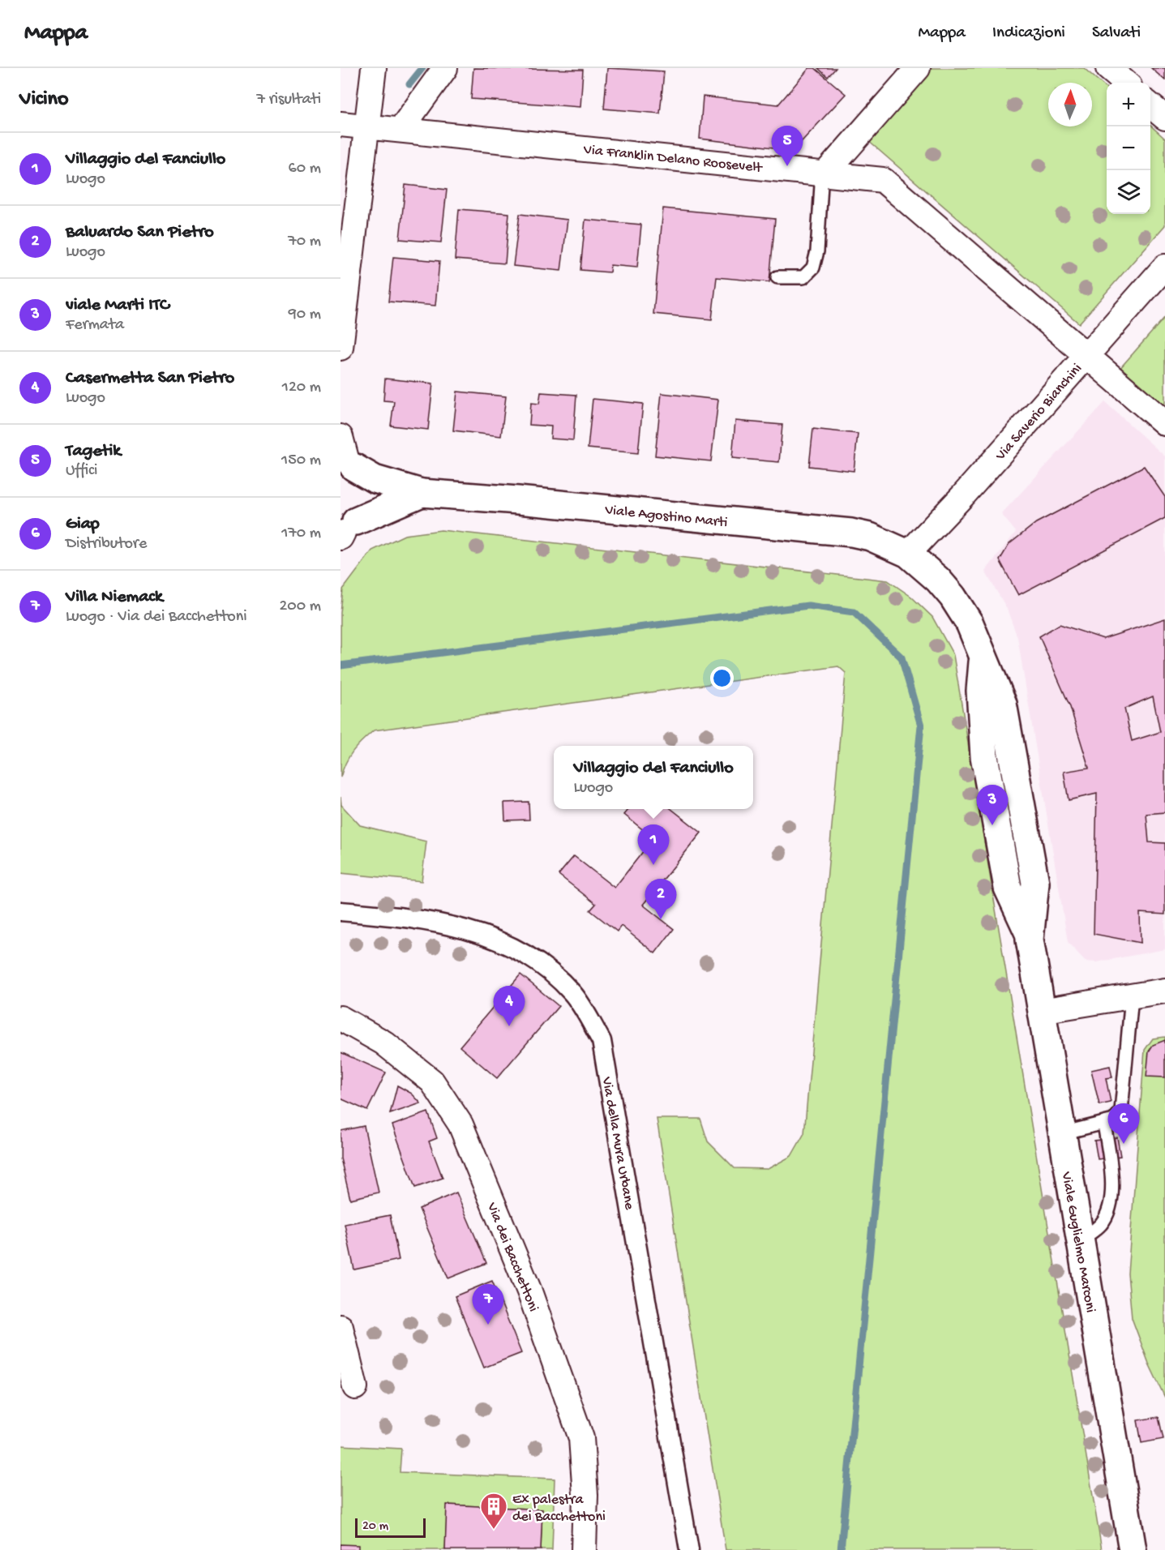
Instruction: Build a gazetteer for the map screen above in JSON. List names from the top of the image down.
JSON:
{
  "streets": {
    "main road": ["Viale Agostino Marti", "Viale Guglielmo Marconi"],
    "street": [
      "Via Franklin Delano Roosevelt",
      "Via Saverio Bianchini",
      "Via della Mura Urbane",
      "Via dei Bacchettoni"
    ]
  },
  "crossings": [
    ["Via Franklin Delano Roosevelt", "Via Saverio Bianchini"],
    ["Via Saverio Bianchini", "Viale Agostino Marti"],
    ["Via Saverio Bianchini", "Viale Guglielmo Marconi"],
    ["Viale Agostino Marti", "Viale Guglielmo Marconi"]
  ],
  "places": {
    "building": ["Ex palestra dei Bacchettoni"]
  },
  "scale_bar": "20 m",
  "north": "top",
  "page": {
    "header": "Mappa",
    "nav": ["Mappa", "Indicazioni", "Salvati"],
    "heading": ["Vicino", "7 risultati"],
    "map_buttons": ["+", "−"],
    "pins": [
      "5",
      "3",
      "1",
      "2",
      "4",
      "6",
      "7"
    ],
    "list": [
      {
        "mark": "1",
        "name": "Villaggio del Fanciullo",
        "note": "Luogo",
        "value": "60 m"
      },
      {
        "mark": "2",
        "name": "Baluardo San Pietro",
        "note": "Luogo",
        "value": "70 m"
      },
      {
        "mark": "3",
        "name": "viale Marti ITC",
        "note": "Fermata",
        "value": "90 m"
      },
      {
        "mark": "4",
        "name": "Casermetta San Pietro",
        "note": "Luogo",
        "value": "120 m"
      },
      {
        "mark": "5",
        "name": "Tagetik",
        "note": "Uffici",
        "value": "150 m"
      },
      {
        "mark": "6",
        "name": "Giap",
        "note": "Distributore",
        "value": "170 m"
      },
      {
        "mark": "7",
        "name": "Villa Niemack",
        "note": "Luogo · Via dei Bacchettoni",
        "value": "200 m"
      }
    ],
    "popup": ["Villaggio del Fanciullo", "Luogo"],
    "scale": "20 m"
  }
}
